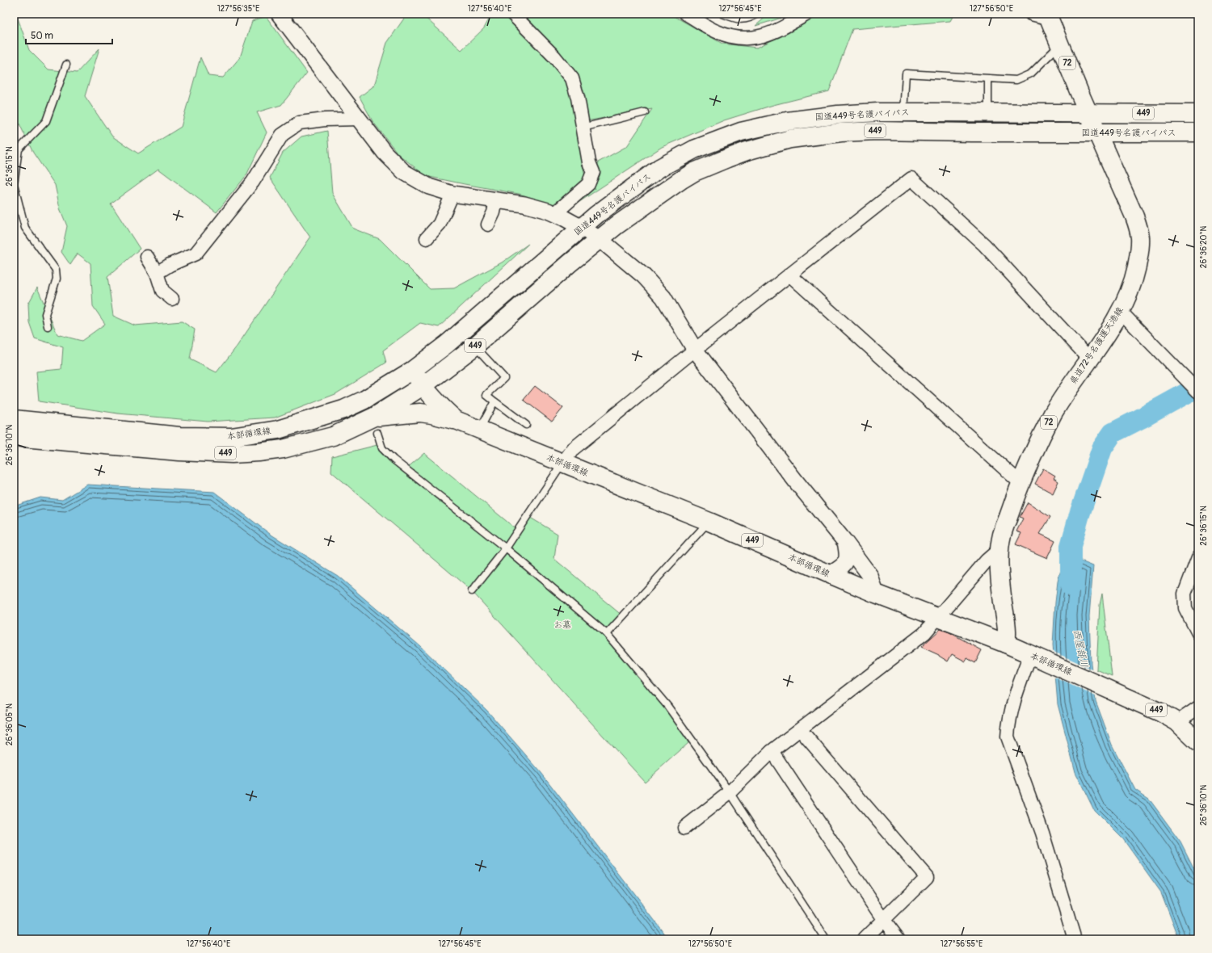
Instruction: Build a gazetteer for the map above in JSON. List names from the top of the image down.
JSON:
{
  "streets": {
    "main road": [
      "72",
      "449",
      "国道449号名護バイパス",
      "県道72号名護運天港線",
      "本部循環線"
    ]
  },
  "crossings": [
    ["国道449号名護バイパス", "県道72号名護運天港線"],
    ["国道449号名護バイパス", "本部循環線"],
    ["県道72号名護運天港線", "本部循環線"]
  ],
  "water": ["西屋部川"],
  "parks": ["お墓"],
  "scale_bar": "50 m",
  "coordinates": [
    "127°56'35\"E",
    "127°56'40\"E",
    "127°56'45\"E",
    "127°56'50\"E",
    "26°36'15\"N",
    "26°36'20\"N",
    "26°36'10\"N",
    "26°36'05\"N",
    "127°56'55\"E"
  ]
}
